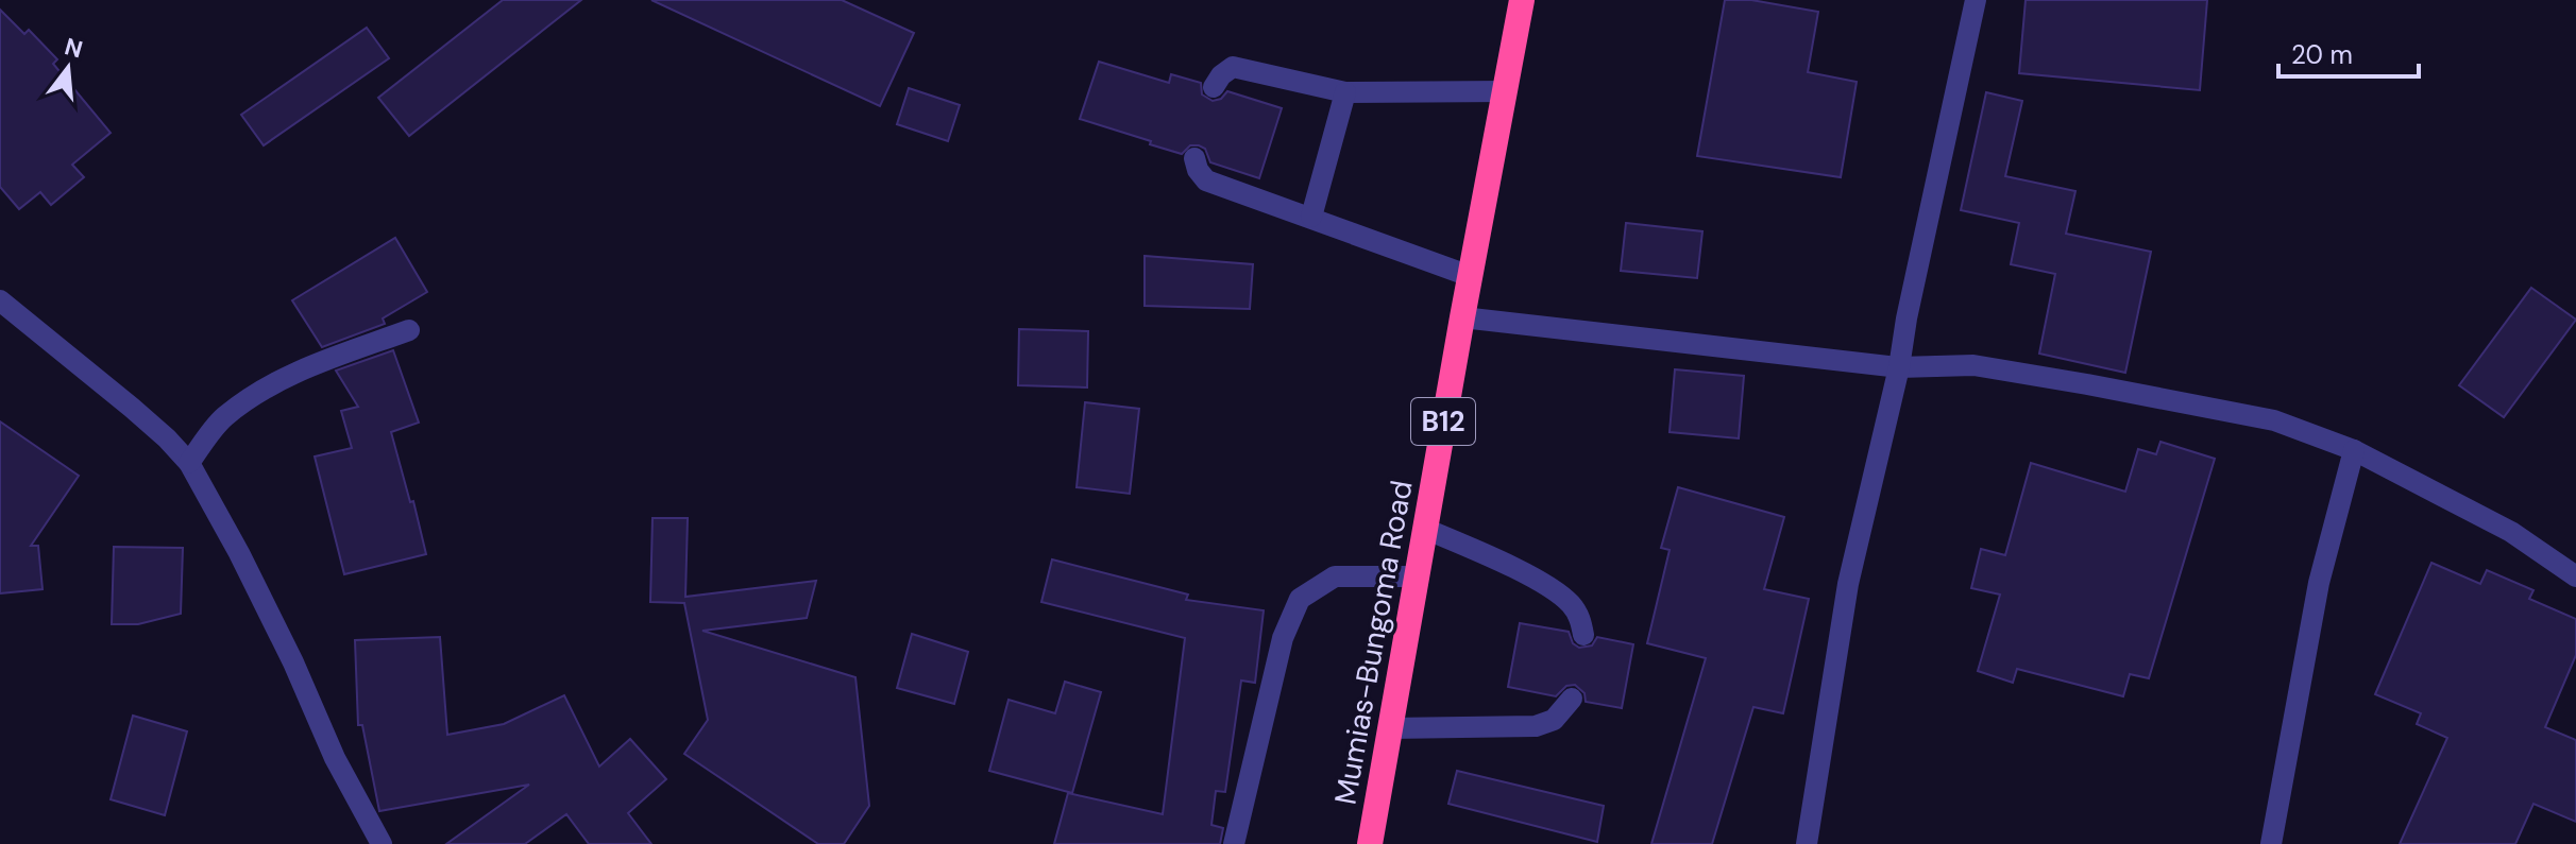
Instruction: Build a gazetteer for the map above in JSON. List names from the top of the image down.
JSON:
{
  "streets": {
    "highway": ["B12", "Mumias-Bungoma Road"]
  },
  "scale_bar": "20 m",
  "north": "top"
}
